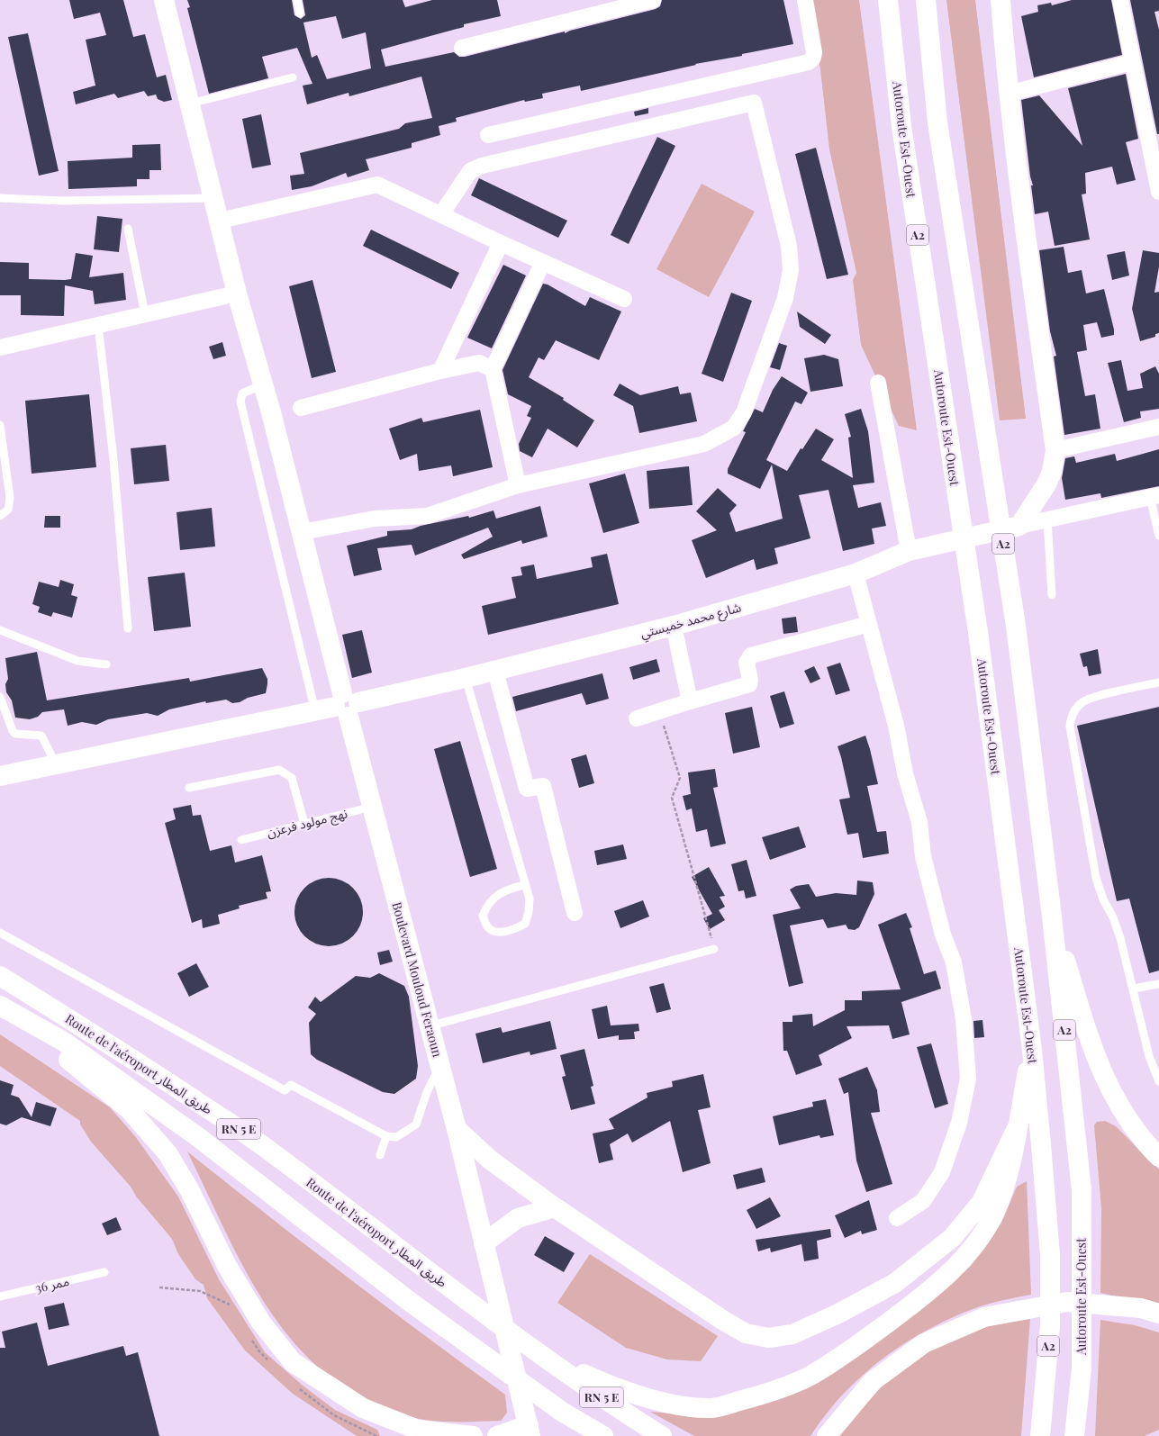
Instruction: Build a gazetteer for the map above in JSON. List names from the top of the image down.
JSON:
{
  "streets": {
    "main road": [
      "Autoroute Est-Ouest",
      "A2",
      "شارع محمد خميستي",
      "Boulevard Mouloud Feraoun",
      "Route de l'aéroport طريق المطار",
      "RN 5 E"
    ],
    "lane": ["نهج مولود فرعزن", "ممر 36"]
  },
  "crossings": [
    ["شارع محمد خميستي", "Boulevard Mouloud Feraoun"],
    ["نهج مولود فرعزن", "Boulevard Mouloud Feraoun"],
    ["Route de l'aéroport طريق المطار", "RN 5 E"]
  ]
}
